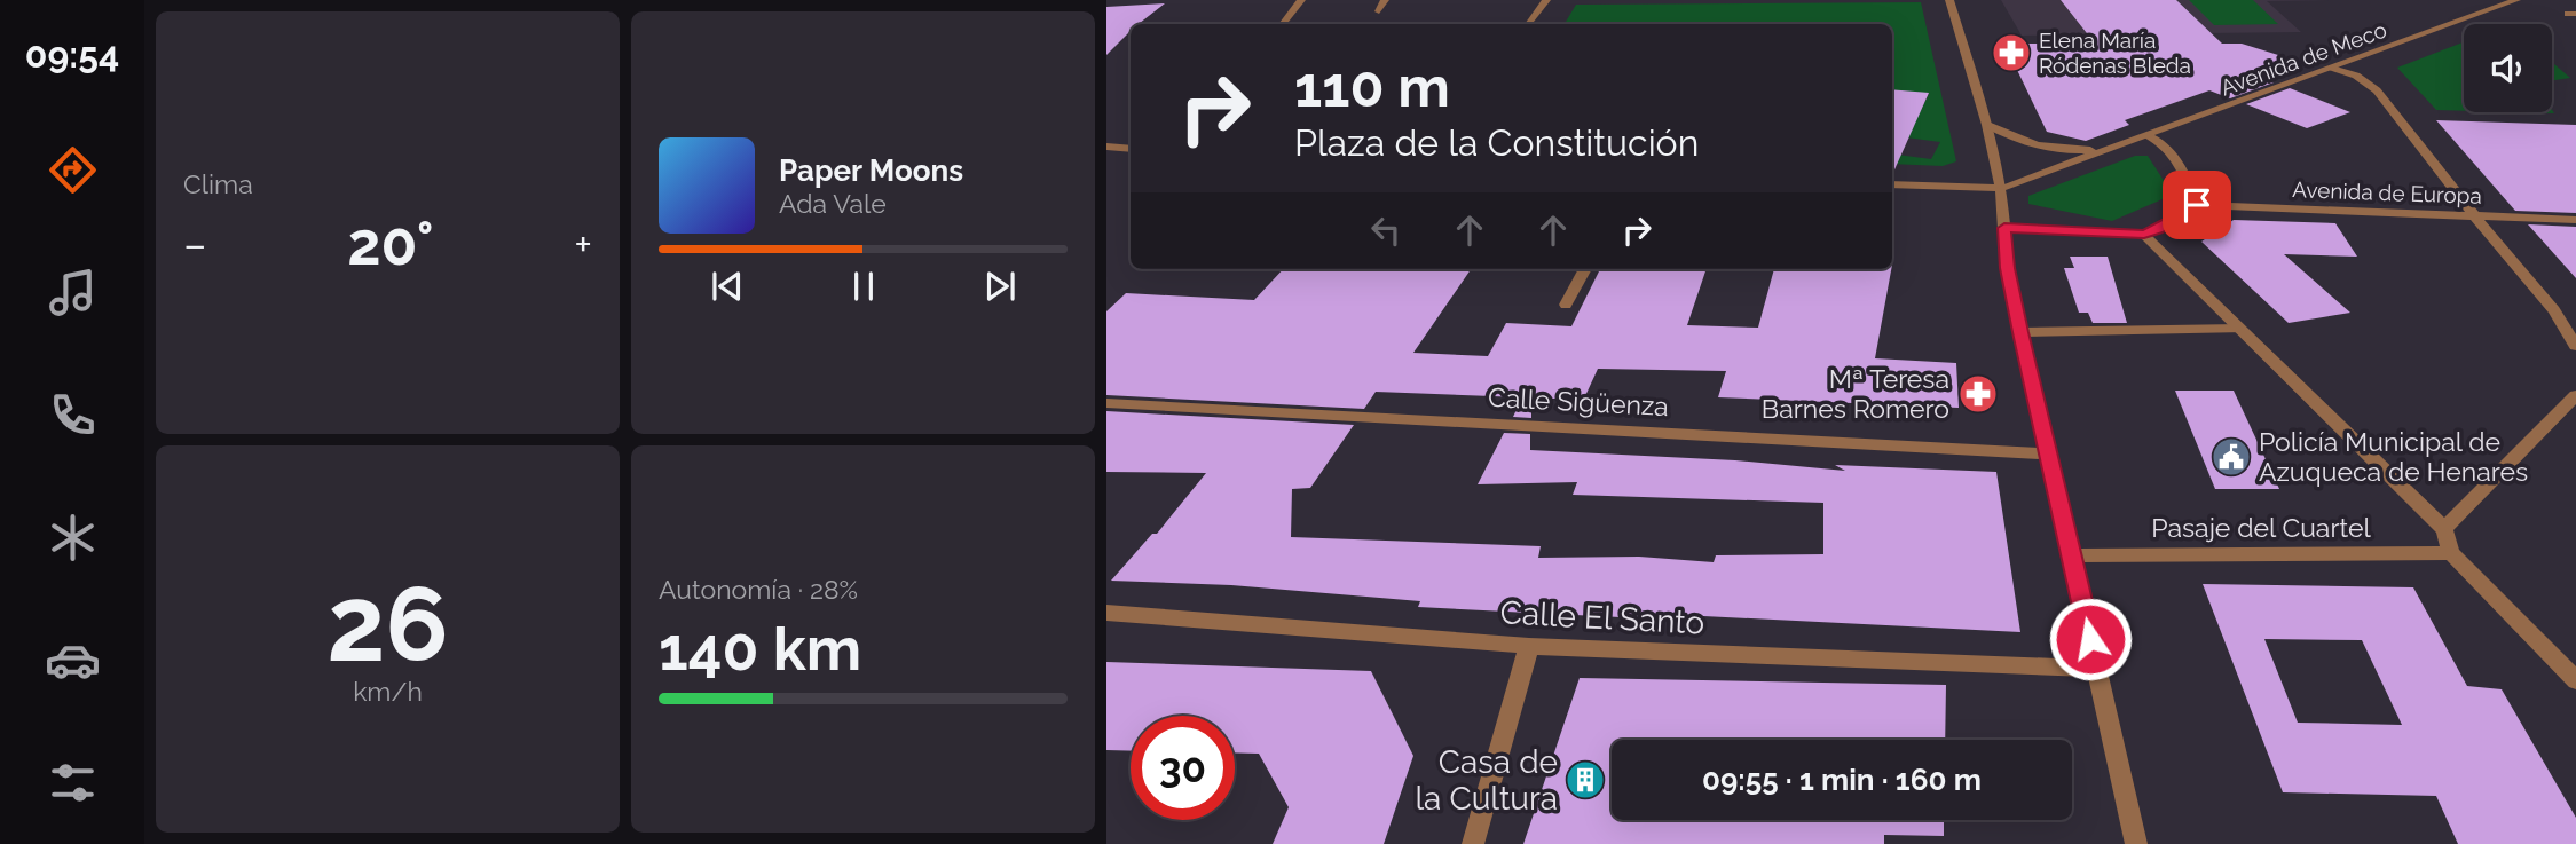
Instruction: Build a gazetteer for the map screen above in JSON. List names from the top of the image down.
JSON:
{
  "streets": {
    "street": [
      "Avenida de Meco",
      "Avenida de Europa",
      "Calle Sigüenza",
      "Pasaje del Cuartel",
      "Calle El Santo"
    ]
  },
  "places": {
    "pharmacy": ["Elena María Ródenas Bleda", "Mª Teresa Barnes Romero"],
    "public building": ["Policía Municipal de Azuqueca de Henares"],
    "building": ["Casa de la Cultura"]
  },
  "page": {
    "tabs": "09:54",
    "tile": [
      "Clima",
      ["26", "km/h"],
      ["Autonomía · 28%", "140 km"]
    ],
    "turn": ["110 m", "Plaza de la Constitución"],
    "song": ["Paper Moons", "Ada Vale"],
    "heat": ["−", "20°", "+"],
    "limit": "30",
    "trip": "09:55 · 1 min · 160 m"
  }
}
